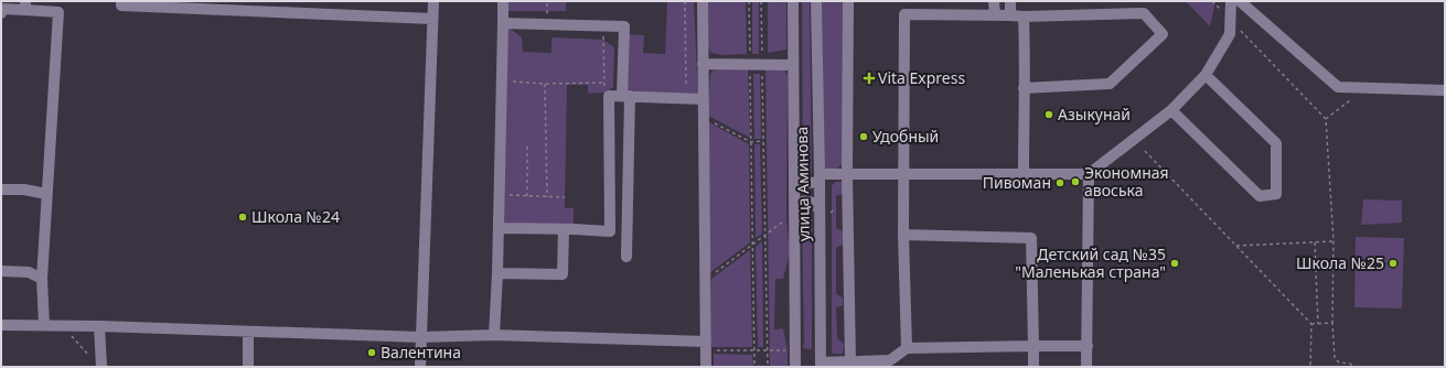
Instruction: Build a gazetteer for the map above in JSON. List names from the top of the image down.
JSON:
{
  "streets": {
    "street": ["улица Аминова"]
  },
  "places": {
    "health": ["Vita Express"],
    "other": [
      "Азыкунай",
      "Удобный",
      "Экономная авоська",
      "Пивоман",
      "Школа №24",
      "Детский сад №35 \"Маленькая страна\"",
      "Школа №25",
      "Валентина"
    ]
  }
}
